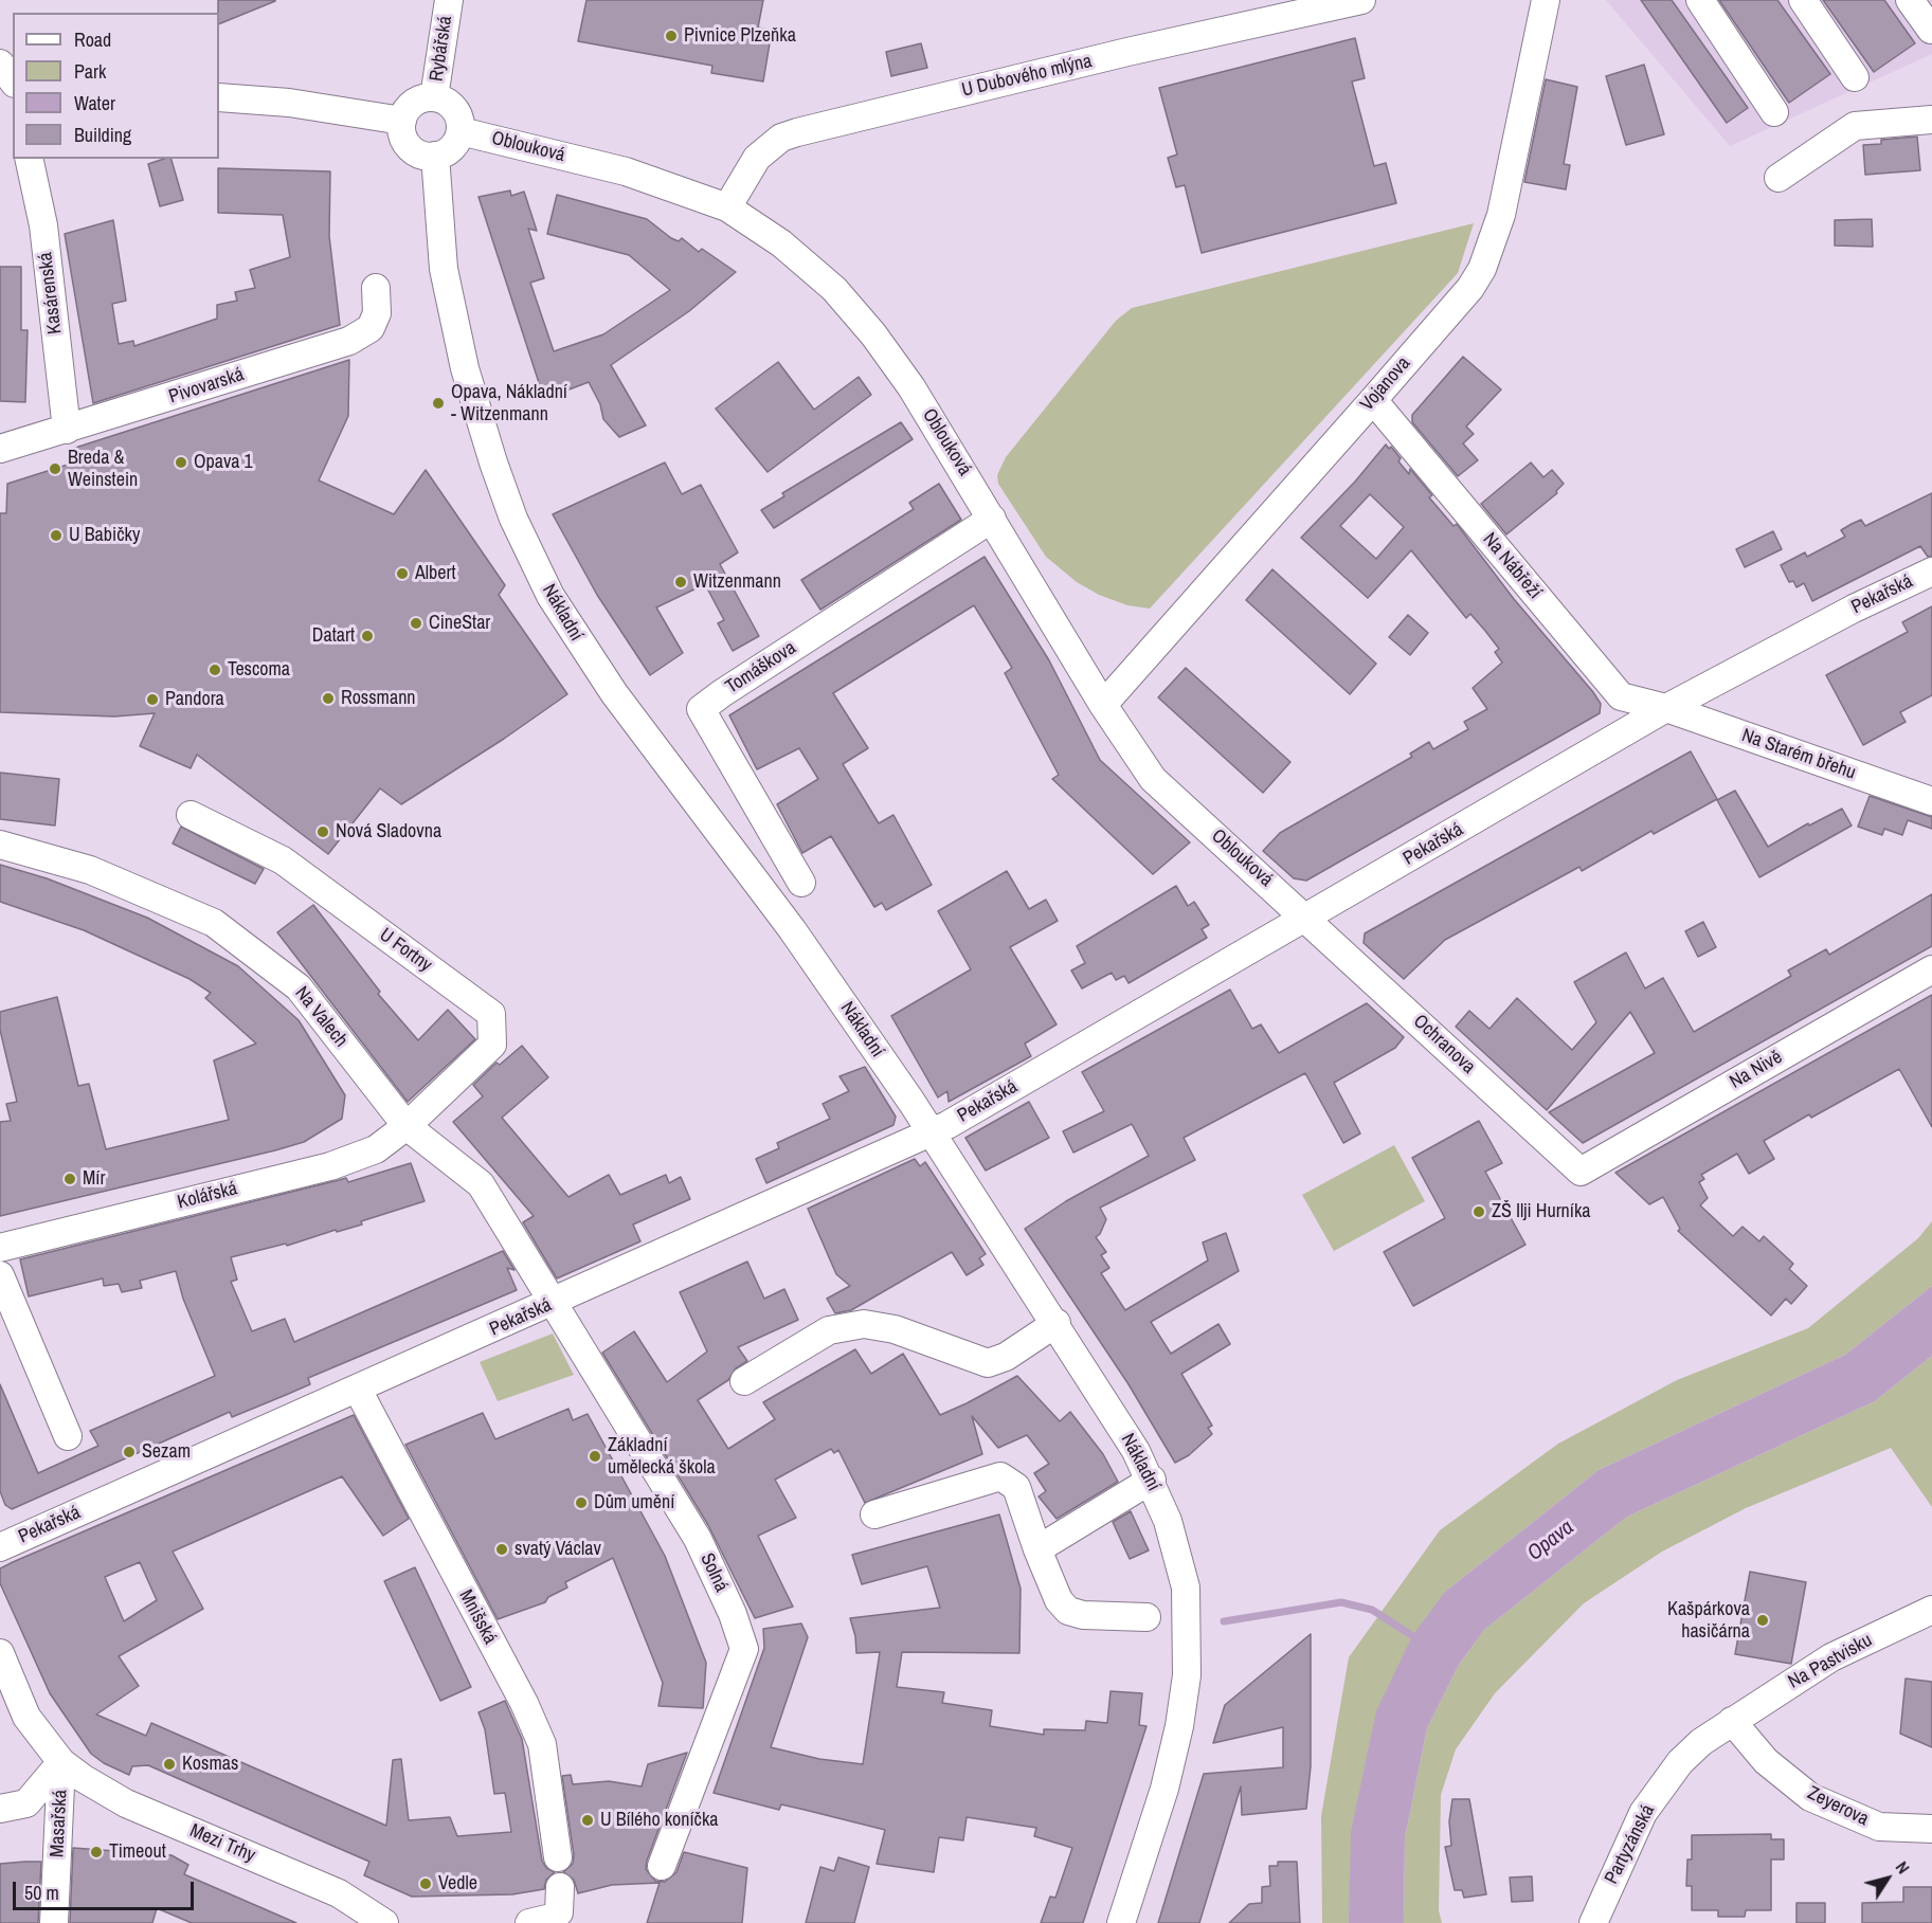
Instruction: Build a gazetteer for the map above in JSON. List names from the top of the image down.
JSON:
{
  "streets": {
    "street": [
      "Rybářská",
      "U Dubového mlýna",
      "Oblouková",
      "Kasárenská",
      "Vojanova",
      "Pivovarská",
      "Na Nábřeží",
      "Pekařská",
      "Nákladní",
      "Tomáškova",
      "Na Starém břehu",
      "U Fortny",
      "Na Valech",
      "Ochranova",
      "Na Nivě",
      "Kolářská",
      "Solná",
      "Mnišská",
      "Na Pastvisku",
      "Zeyerova",
      "Masařská",
      "Mezi Trhy",
      "Partyzánská"
    ]
  },
  "crossings": [
    ["Rybářská", "Oblouková"],
    ["Rybářská", "Nákladní"],
    ["U Dubového mlýna", "Oblouková"],
    ["Oblouková", "Vojanova"],
    ["Oblouková", "Pekařská"],
    ["Oblouková", "Nákladní"],
    ["Oblouková", "Tomáškova"],
    ["Oblouková", "Ochranova"],
    ["Kasárenská", "Pivovarská"],
    ["Vojanova", "Na Nábřeží"],
    ["Na Nábřeží", "Pekařská"],
    ["Na Nábřeží", "Na Starém břehu"],
    ["Pekařská", "Nákladní"],
    ["Pekařská", "Na Starém břehu"],
    ["Pekařská", "Na Valech"],
    ["Pekařská", "Ochranova"],
    ["Pekařská", "Solná"],
    ["Pekařská", "Mnišská"],
    ["U Fortny", "Na Valech"],
    ["U Fortny", "Kolářská"],
    ["Na Valech", "Kolářská"],
    ["Na Valech", "Solná"],
    ["Ochranova", "Na Nivě"],
    ["Na Pastvisku", "Zeyerova"],
    ["Na Pastvisku", "Partyzánská"],
    ["Zeyerova", "Partyzánská"],
    ["Masařská", "Mezi Trhy"]
  ],
  "water": ["Opava"],
  "places": [
    "Pivnice Plzeňka",
    "Opava, Nákladní - Witzenmann",
    "Opava 1",
    "Breda & Weinstein",
    "U Babičky",
    "Albert",
    "Witzenmann",
    "CineStar",
    "Datart",
    "Tescoma",
    "Rossmann",
    "Pandora",
    "Nová Sladovna",
    "Mír",
    "ZŠ Ilji Hurníka",
    "Sezam",
    "Základní umělecká škola",
    "Dům umění",
    "svatý Václav",
    "Kašpárkova hasičárna",
    "Kosmas",
    "U Bílého koníčka",
    "Timeout",
    "Vedle"
  ],
  "legend": [
    "Road",
    "Park",
    "Water",
    "Building"
  ],
  "scale_bar": "50 m",
  "north": "top right"
}
